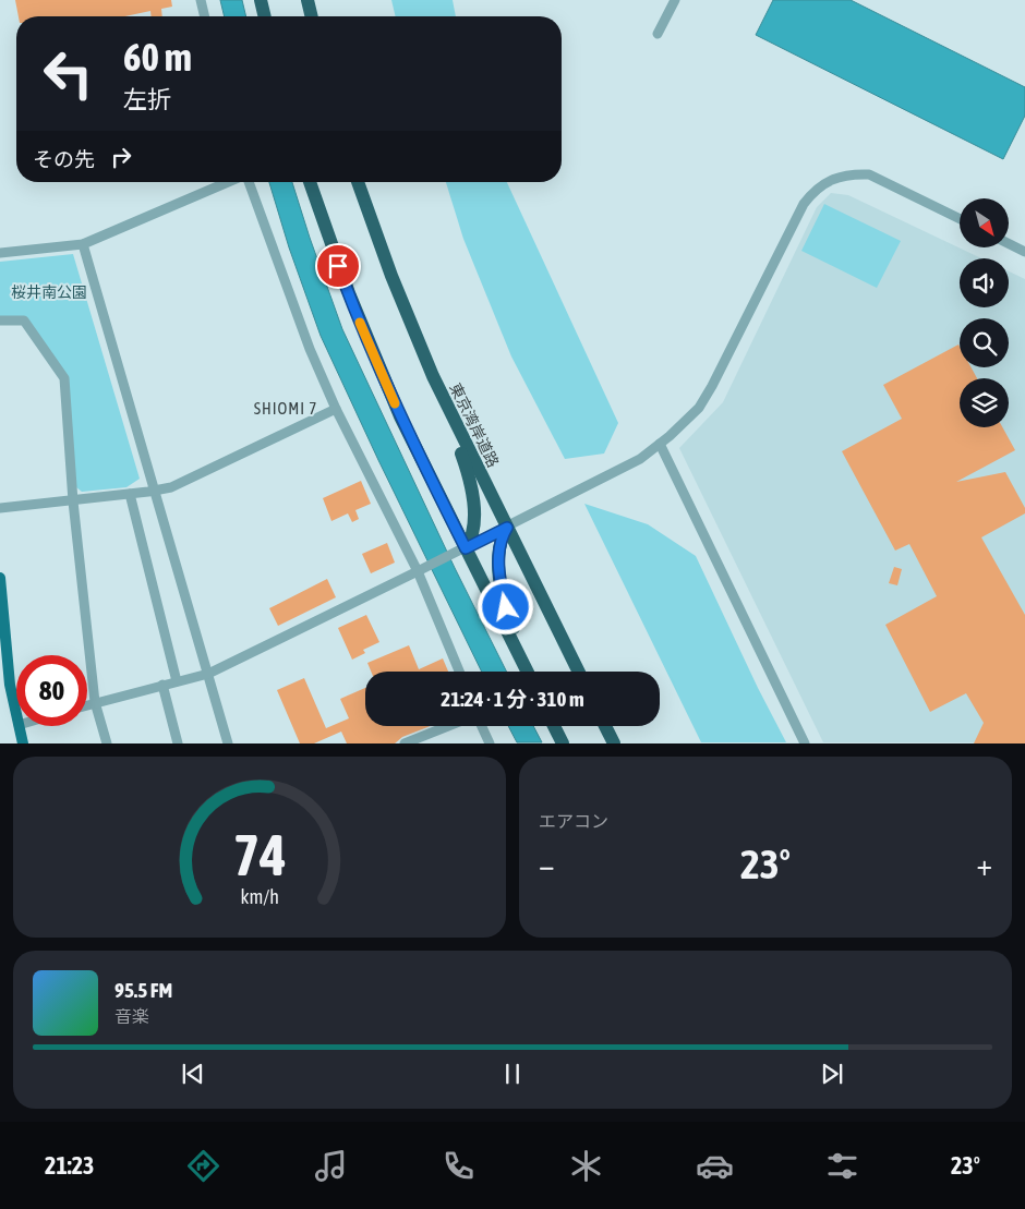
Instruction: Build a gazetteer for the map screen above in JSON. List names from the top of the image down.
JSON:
{
  "streets": {
    "highway": ["東京湾岸道路"]
  },
  "districts": ["SHIOMI 7"],
  "parks": ["桜井南公園"],
  "north": "bottom right",
  "page": {
    "turn": ["60 m", "左折"],
    "then": "その先",
    "limit": "80",
    "trip": "21:24 · 1 分 · 310 m",
    "tile": "エアコン",
    "heat": ["−", "23°", "+"],
    "song": ["95.5 FM", "音楽"],
    "tabs": ["21:23", "23°"],
    "gauge": ["74", "km/h"]
  }
}
